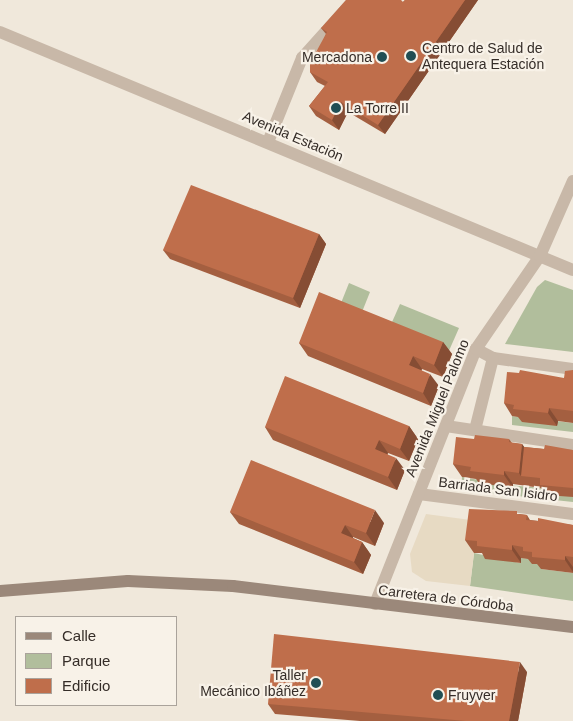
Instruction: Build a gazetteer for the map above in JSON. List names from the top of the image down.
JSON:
{
  "streets": {
    "street": [
      "Avenida Estación",
      "Avenida Miguel Palomo",
      "Barriada San Isidro",
      "Carretera de Córdoba"
    ]
  },
  "crossings": [
    ["Avenida Estación", "Avenida Miguel Palomo"],
    ["Avenida Miguel Palomo", "Barriada San Isidro"],
    ["Avenida Miguel Palomo", "Carretera de Córdoba"]
  ],
  "places": [
    "Centro de Salud de Antequera Estación",
    "Mercadona",
    "La Torre II",
    "Taller Mecánico Ibáñez",
    "Fruyver"
  ],
  "legend": ["Calle", "Parque", "Edificio"]
}
